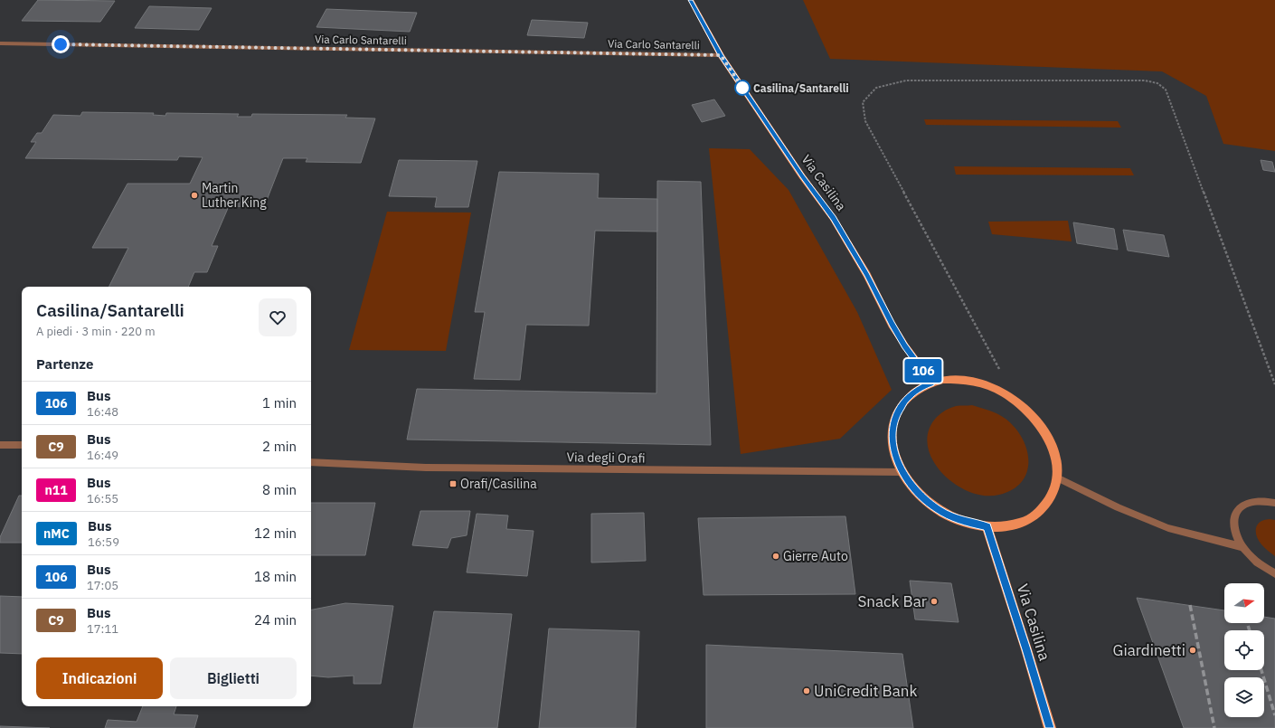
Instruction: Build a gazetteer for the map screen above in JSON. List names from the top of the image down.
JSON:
{
  "streets": {
    "main road": ["Via Casilina"],
    "street": ["Via Carlo Santarelli", "Via degli Orafi"]
  },
  "crossings": [
    ["Via Carlo Santarelli", "Via Casilina"]
  ],
  "places": {
    "other": [
      "Casilina/Santarelli",
      "Martin Luther King",
      "Gierre Auto",
      "Snack Bar",
      "Giardinetti",
      "UniCredit Bank"
    ],
    "transit": ["Orafi/Casilina"]
  },
  "lines": ["bus line 106"],
  "north": "right",
  "page": {
    "on_map": "106",
    "heading": [
      ["Casilina/Santarelli", "A piedi · 3 min · 220 m"],
      "Partenze"
    ],
    "list": [
      {
        "mark": "106",
        "name": "Bus",
        "note": "16:48",
        "value": "1 min"
      },
      {
        "mark": "C9",
        "name": "Bus",
        "note": "16:49",
        "value": "2 min"
      },
      {
        "mark": "n11",
        "name": "Bus",
        "note": "16:55",
        "value": "8 min"
      },
      {
        "mark": "nMC",
        "name": "Bus",
        "note": "16:59",
        "value": "12 min"
      },
      {
        "mark": "106",
        "name": "Bus",
        "note": "17:05",
        "value": "18 min"
      },
      {
        "mark": "C9",
        "name": "Bus",
        "note": "17:11",
        "value": "24 min"
      }
    ],
    "buttons": ["Indicazioni", "Biglietti"]
  }
}
